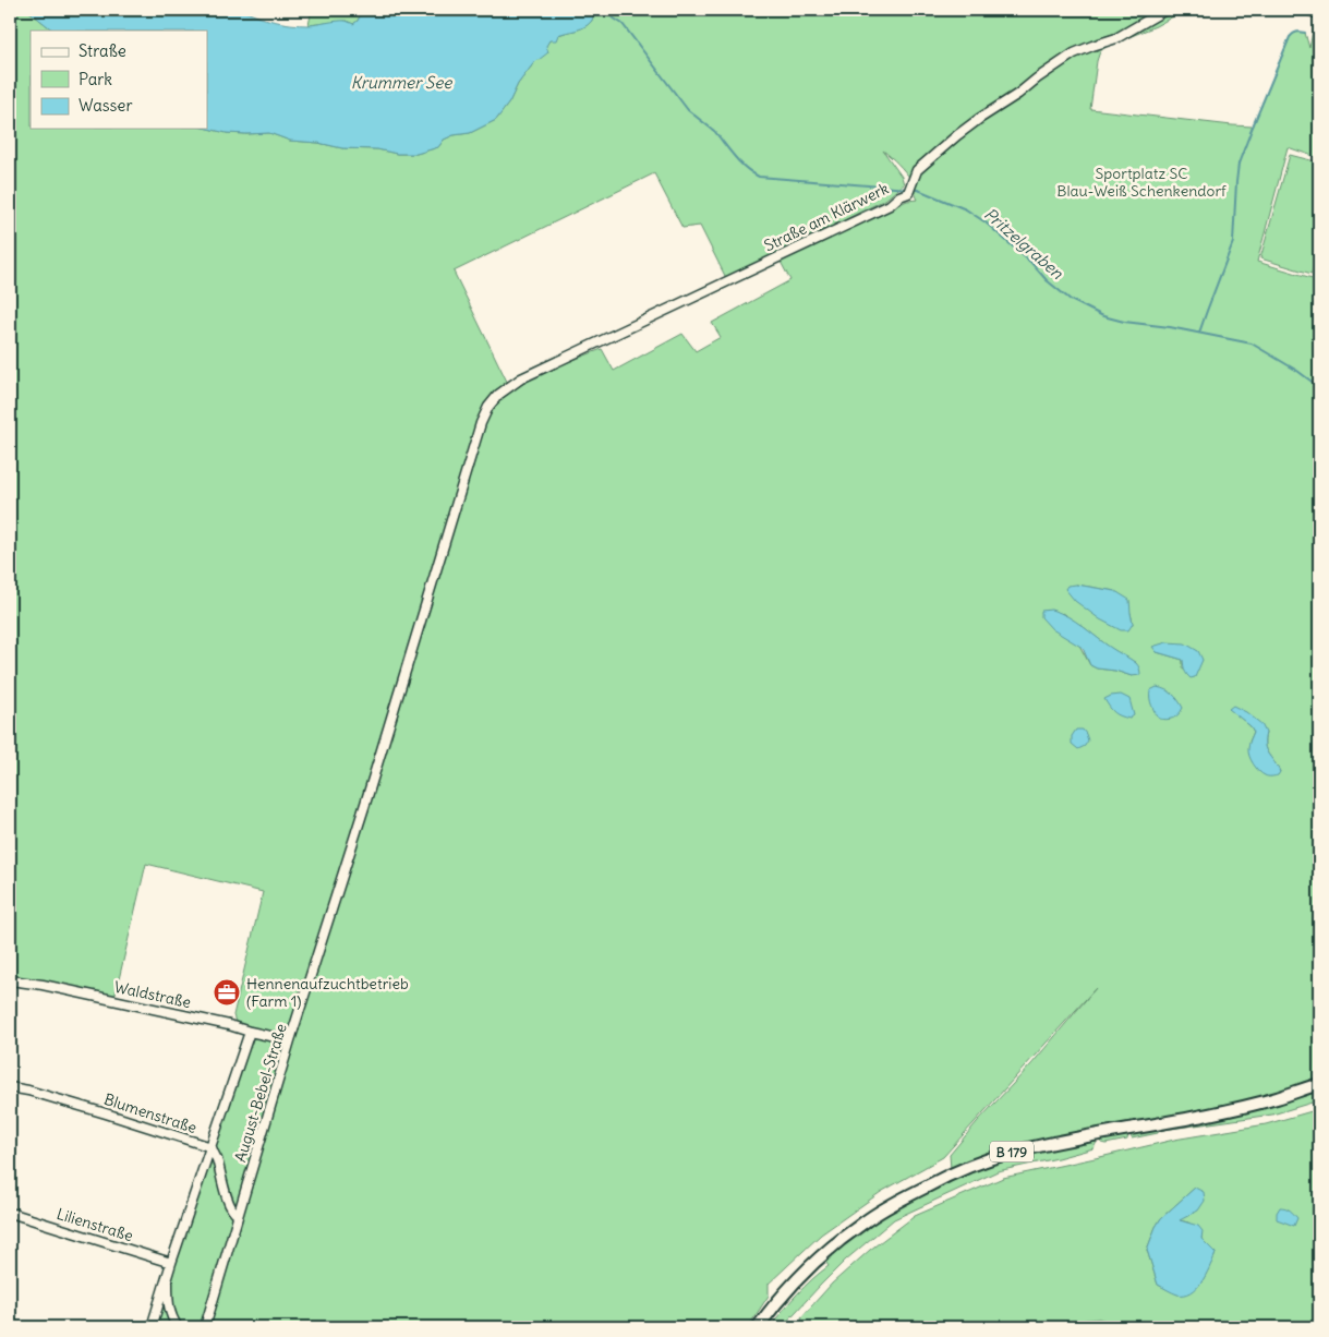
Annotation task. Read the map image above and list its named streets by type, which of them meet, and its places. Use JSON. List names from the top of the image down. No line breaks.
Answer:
{"streets":{"main road":["B 179"],"street":["Straße am Klärwerk","Waldstraße","August-Bebel-Straße","Blumenstraße","Lilienstraße"]},"crossings":[["Straße am Klärwerk","August-Bebel-Straße"],["Waldstraße","August-Bebel-Straße"],["August-Bebel-Straße","Blumenstraße"],["August-Bebel-Straße","Lilienstraße"]],"water":["Krummer See","Pritzelgraben"],"parks":["Sportplatz SC Blau-Weiß Schenkendorf"],"places":{"office":["Hennenaufzuchtbetrieb (Farm 1)"]},"legend":["Straße","Park","Wasser"]}
